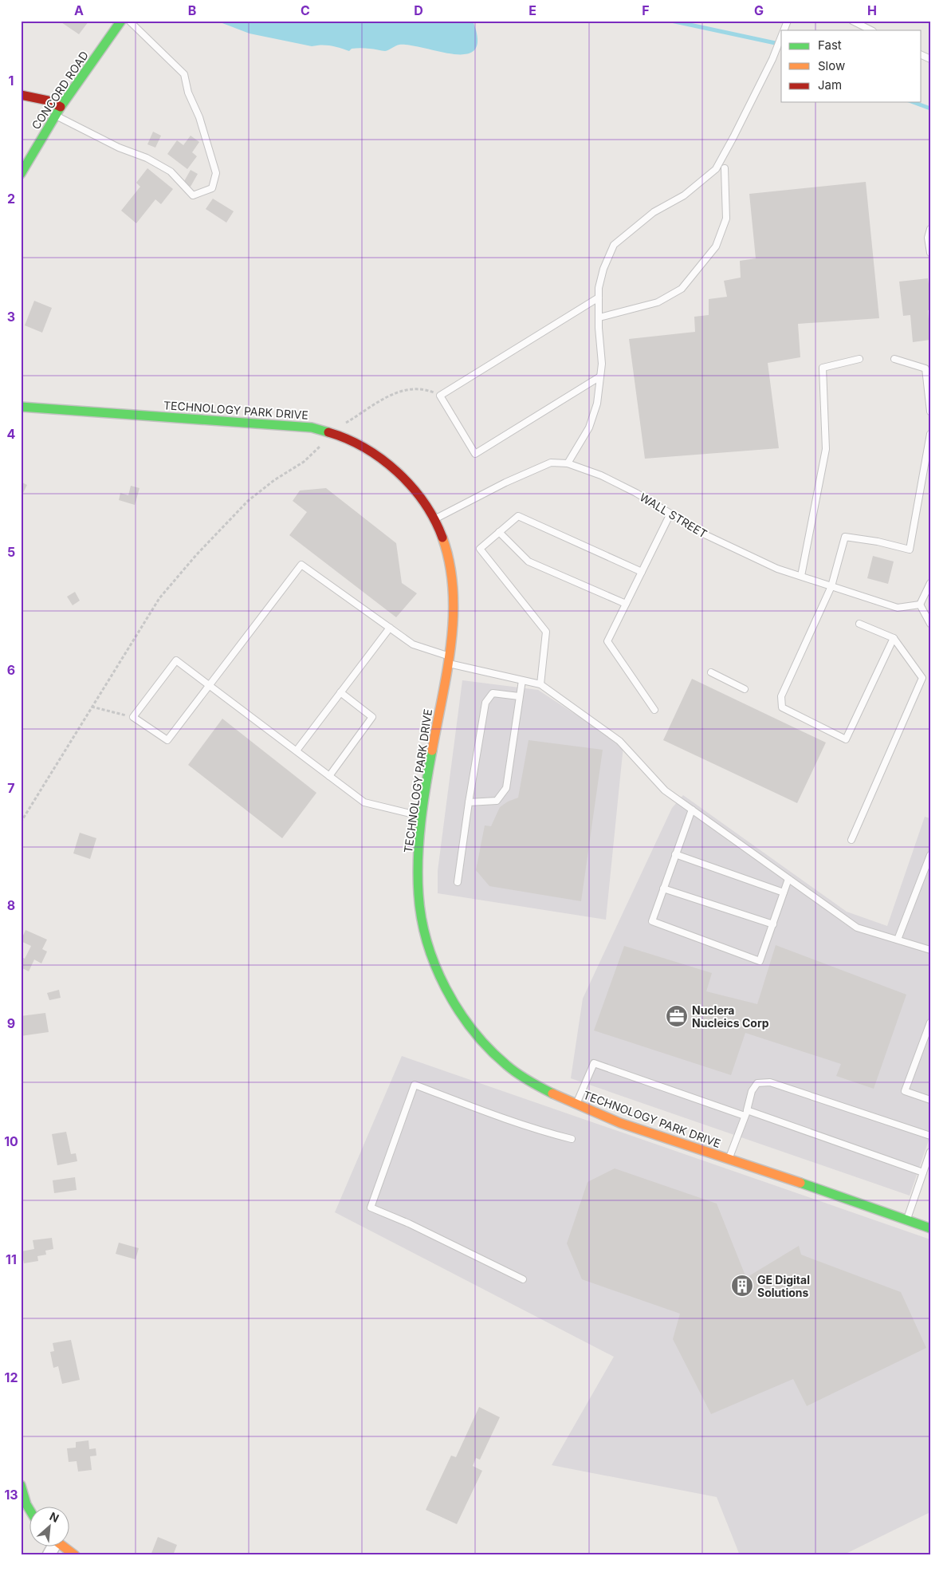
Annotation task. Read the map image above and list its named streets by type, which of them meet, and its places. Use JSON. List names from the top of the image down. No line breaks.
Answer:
{"streets":{"street":["CONCORD ROAD","TECHNOLOGY PARK DRIVE"],"lane":["WALL STREET"]},"crossings":[["TECHNOLOGY PARK DRIVE","WALL STREET"]],"places":{"office":["Nuclera Nucleics Corp"],"building":["GE Digital Solutions"]},"legend":["Fast","Slow","Jam"],"north":"top right","grid":{"columns":["A","B","C","D","E","F","G","H"],"rows":["1","2","3","4","5","6","7","8","9","10","11","12","13"]}}
